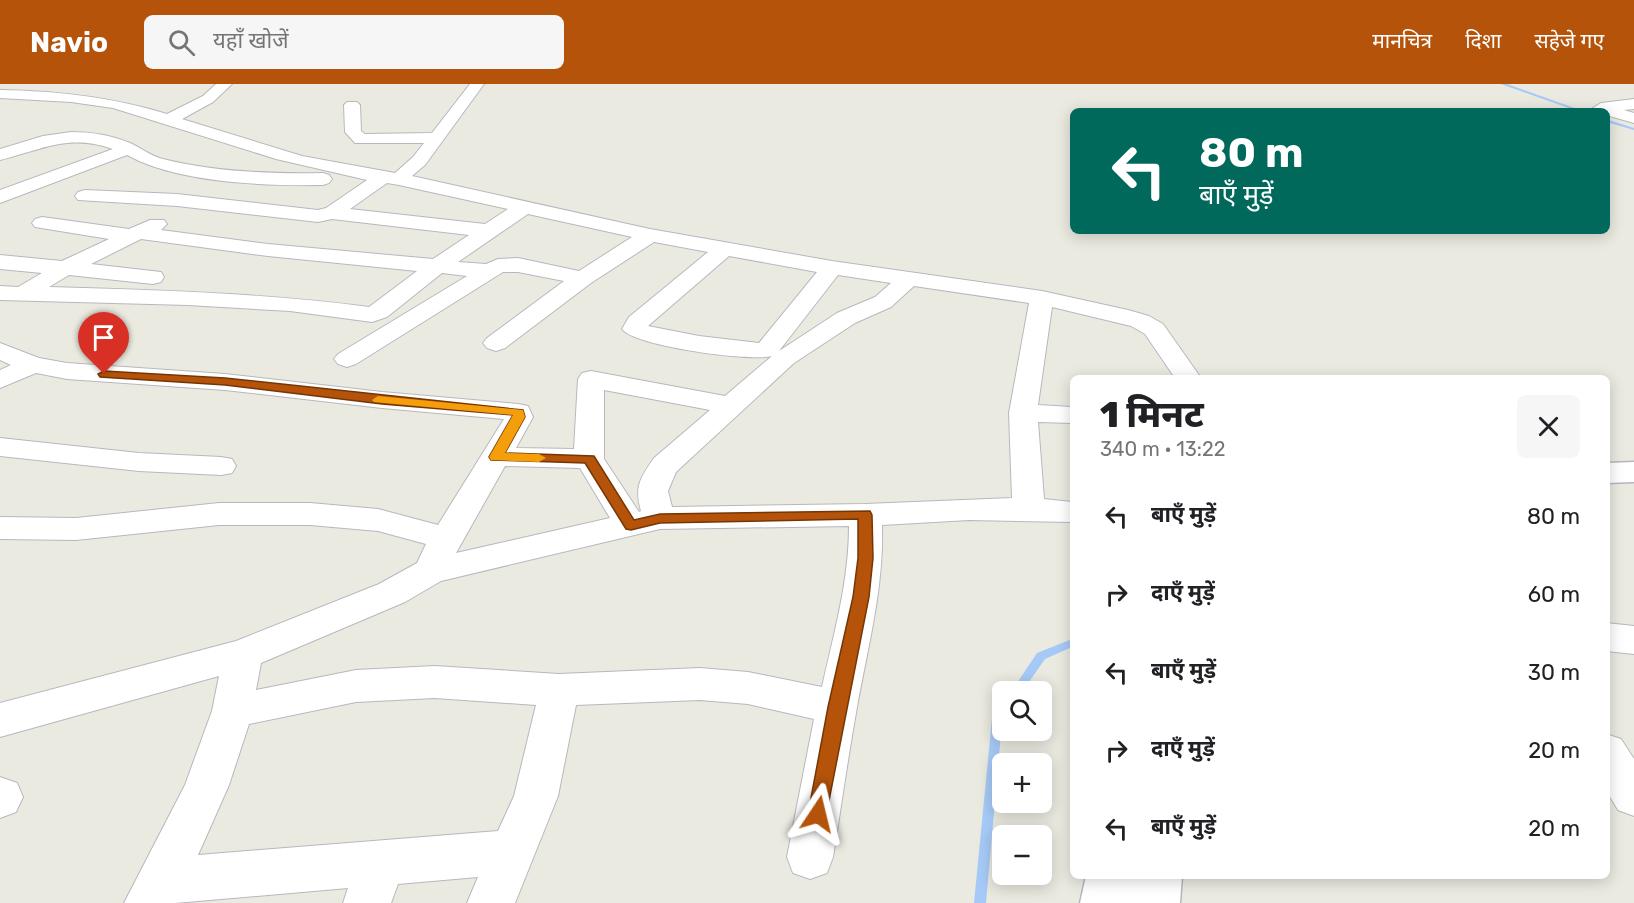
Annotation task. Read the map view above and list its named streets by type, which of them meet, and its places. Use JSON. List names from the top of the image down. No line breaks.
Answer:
{"page":{"header":"Navio","search":"यहाँ खोजें","nav":["मानचित्र","दिशा","सहेजे गए"],"turn":["80 m","बाएँ मुड़ें"],"heading":["1 मिनट","340 m · 13:22"],"list":[{"name":"बाएँ मुड़ें","value":"80 m"},{"name":"दाएँ मुड़ें","value":"60 m"},{"name":"बाएँ मुड़ें","value":"30 m"},{"name":"दाएँ मुड़ें","value":"20 m"},{"name":"बाएँ मुड़ें","value":"20 m"}],"map_buttons":["+","−"]}}
